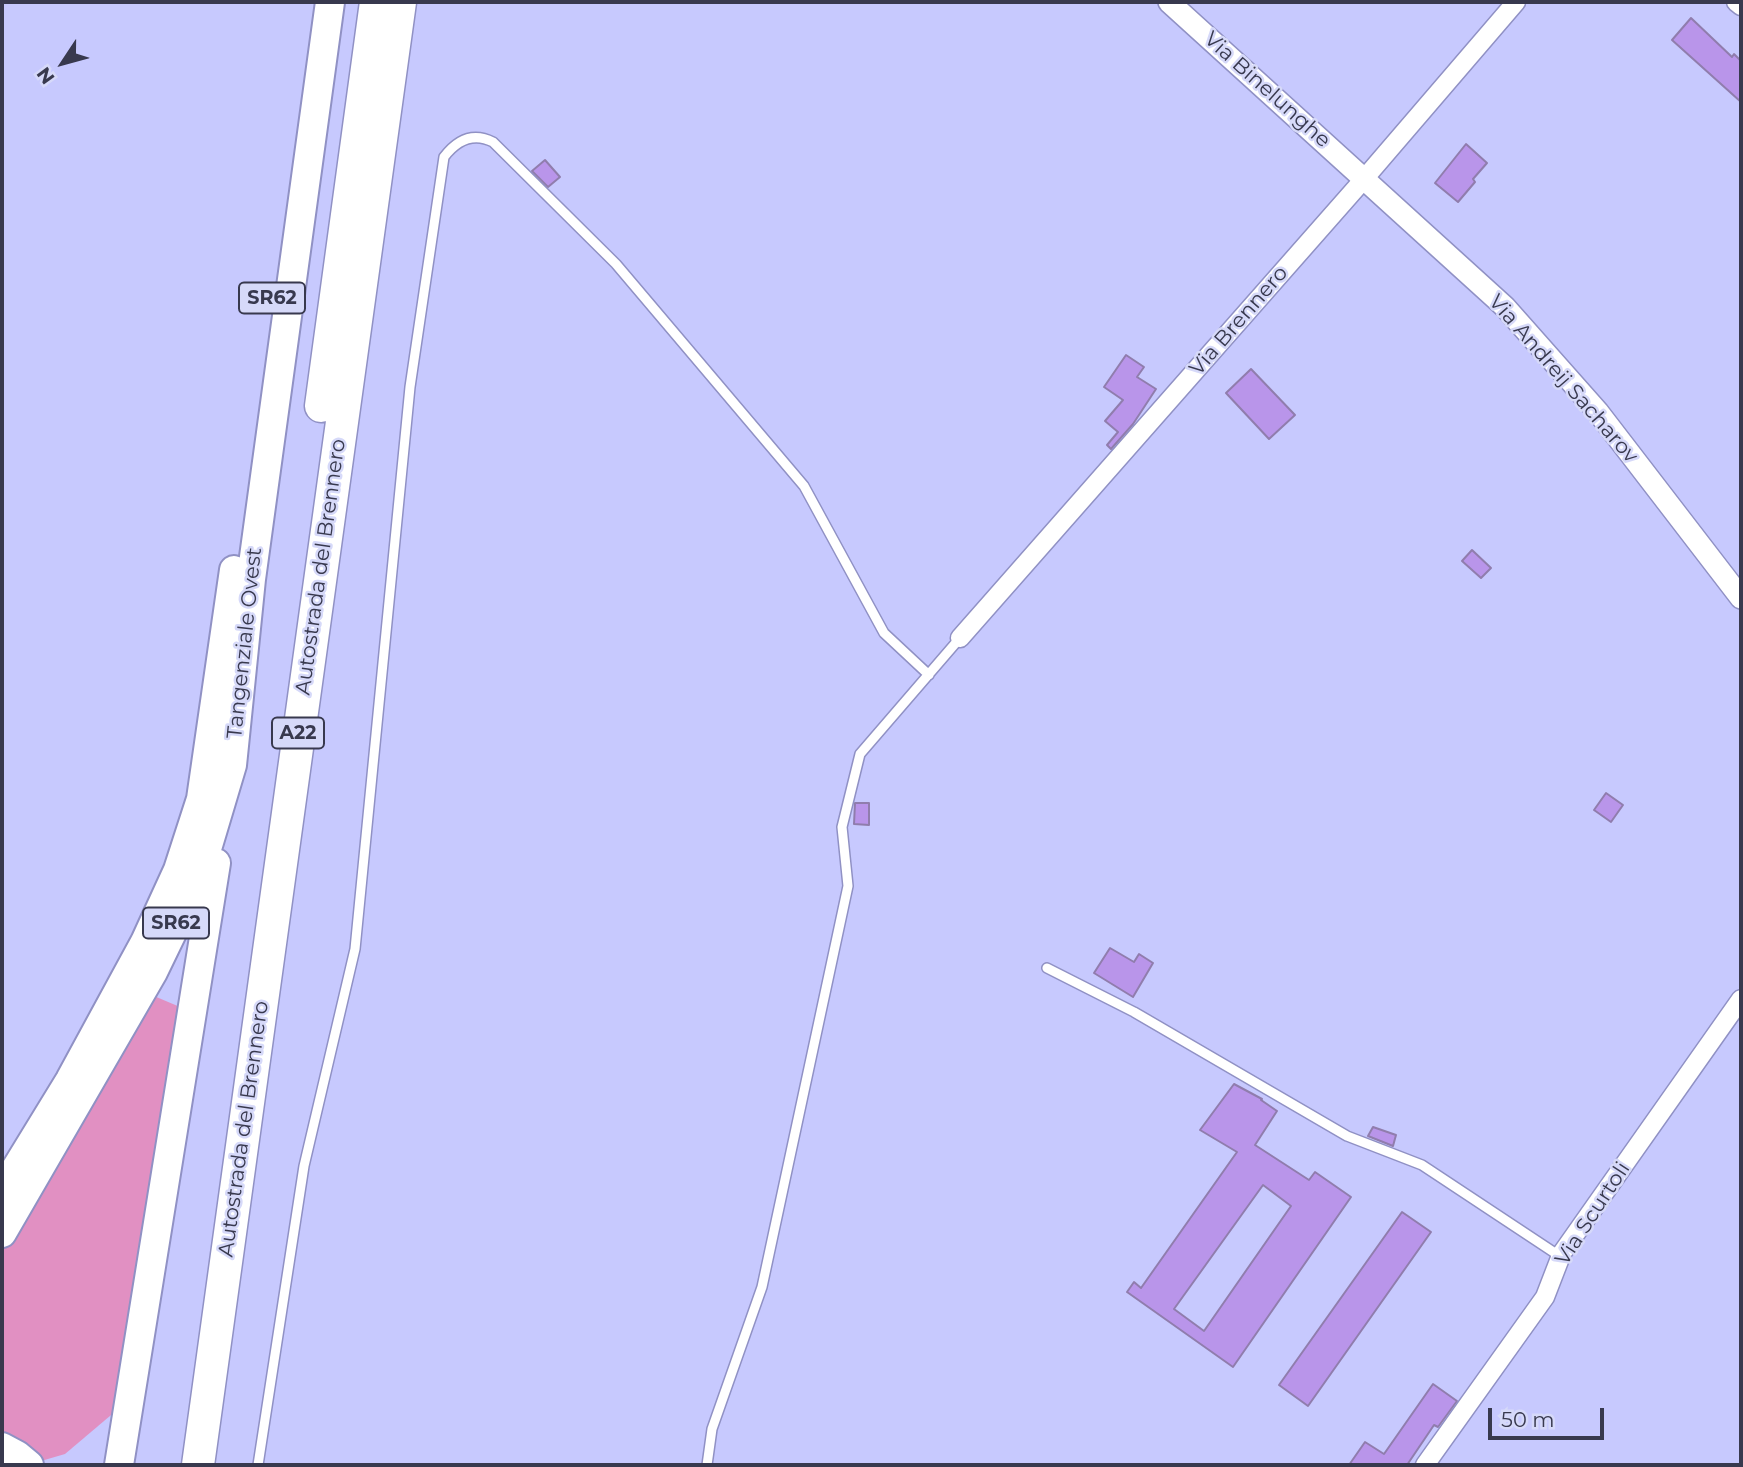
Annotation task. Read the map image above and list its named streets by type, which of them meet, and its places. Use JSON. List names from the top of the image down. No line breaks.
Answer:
{"streets":{"highway":["SR62","Autostrada del Brennero","Tangenziale Ovest","A22"],"street":["Via Binelunghe","Via Brennero","Via Andreij Sacharov","Via Scurtoli"]},"crossings":[["Via Binelunghe","Via Brennero"],["Via Binelunghe","Via Andreij Sacharov"],["Via Brennero","Via Andreij Sacharov"]],"scale_bar":"50 m","north":"bottom left"}
